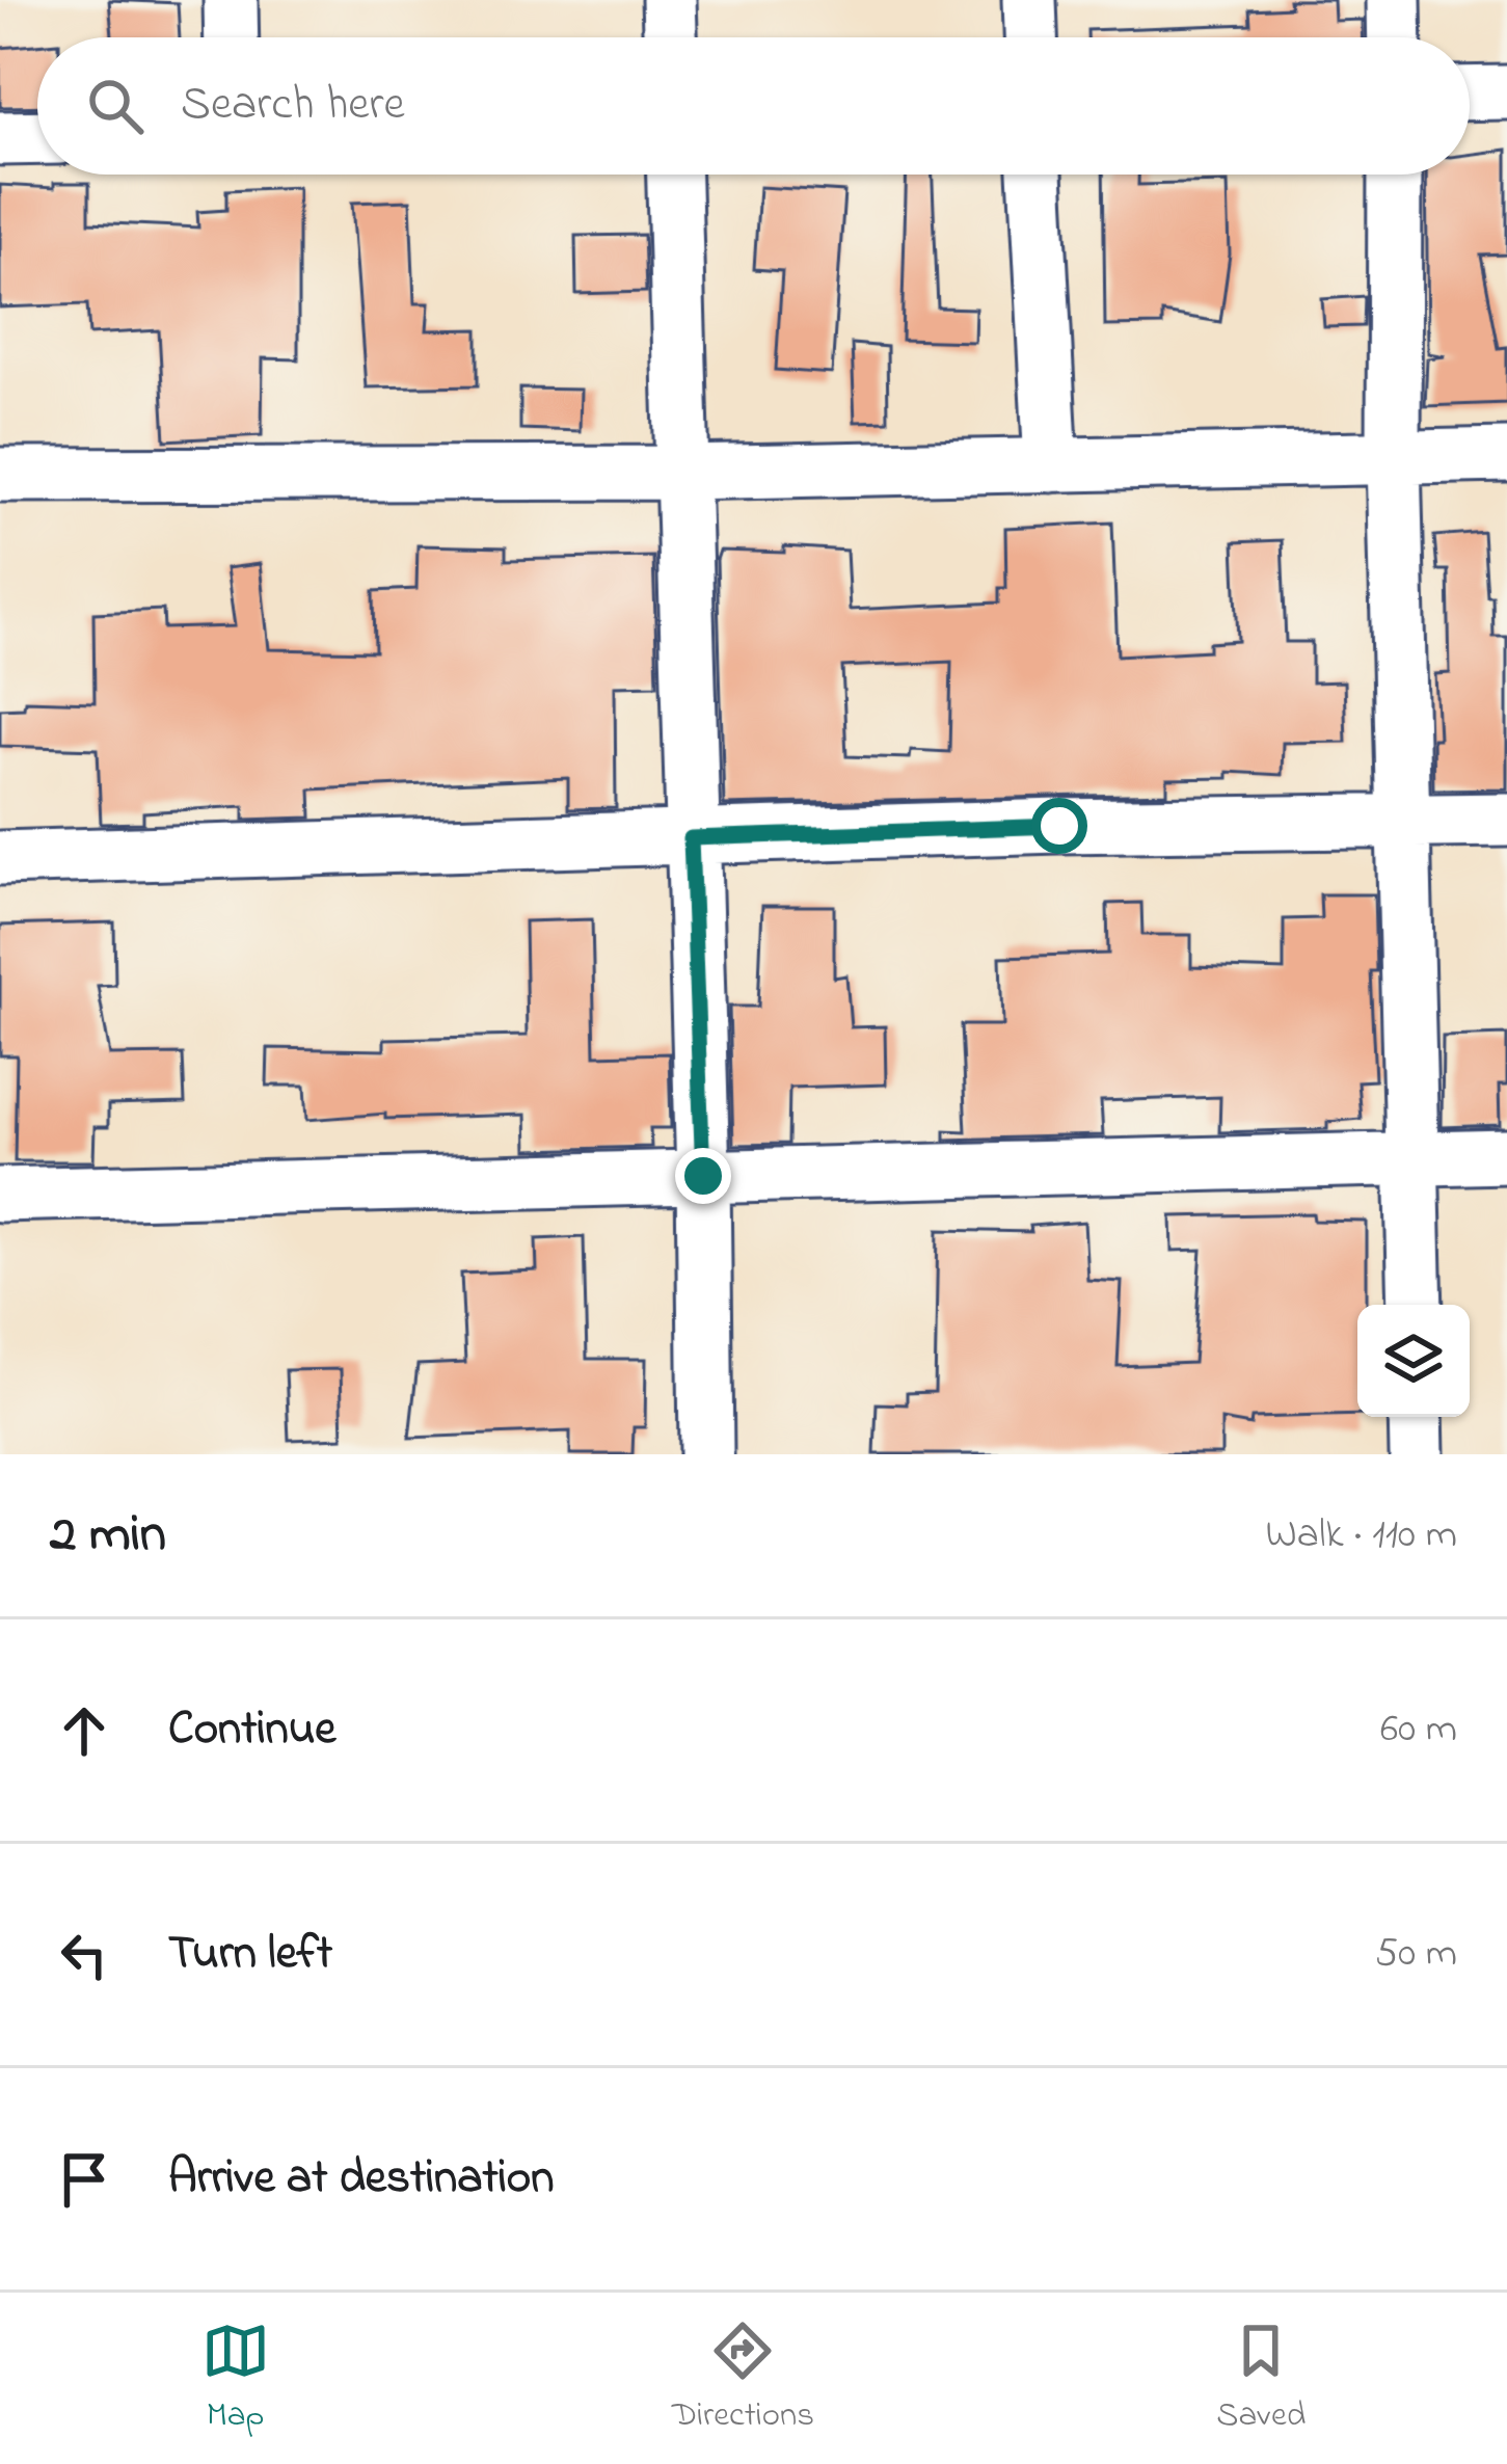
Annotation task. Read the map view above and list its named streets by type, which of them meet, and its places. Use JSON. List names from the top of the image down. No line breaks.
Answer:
{"page":{"search":"Search here","heading":["2 min","Walk · 110 m"],"list":[["Continue","60 m"],["Turn left","50 m"],"Arrive at destination"],"nav":["Map","Directions","Saved"]}}
